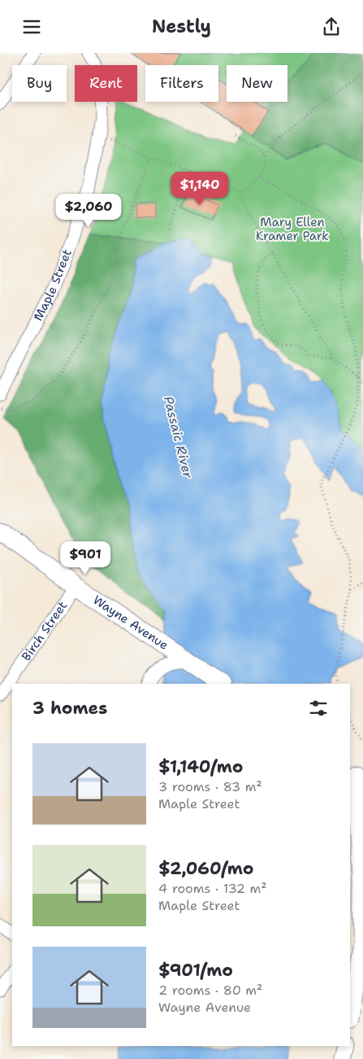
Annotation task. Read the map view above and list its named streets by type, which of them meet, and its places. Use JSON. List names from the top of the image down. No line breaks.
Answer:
{"streets":{"main road":["Wayne Avenue"],"street":["Maple Street","Birch Street"]},"crossings":[["Wayne Avenue","Birch Street"]],"water":["Passaic River"],"parks":["Mary Ellen Kramer Park"],"page":{"header":"Nestly","chip":["Buy","Rent","Filters","New"],"price":["$1,140","$2,060","$901"],"heading":"3 homes","list":[{"name":"$1,140/mo","note":"3 rooms · 83 m² · Maple Street"},{"name":"$2,060/mo","note":"4 rooms · 132 m² · Maple Street"},{"name":"$901/mo","note":"2 rooms · 80 m² · Wayne Avenue"}]}}
